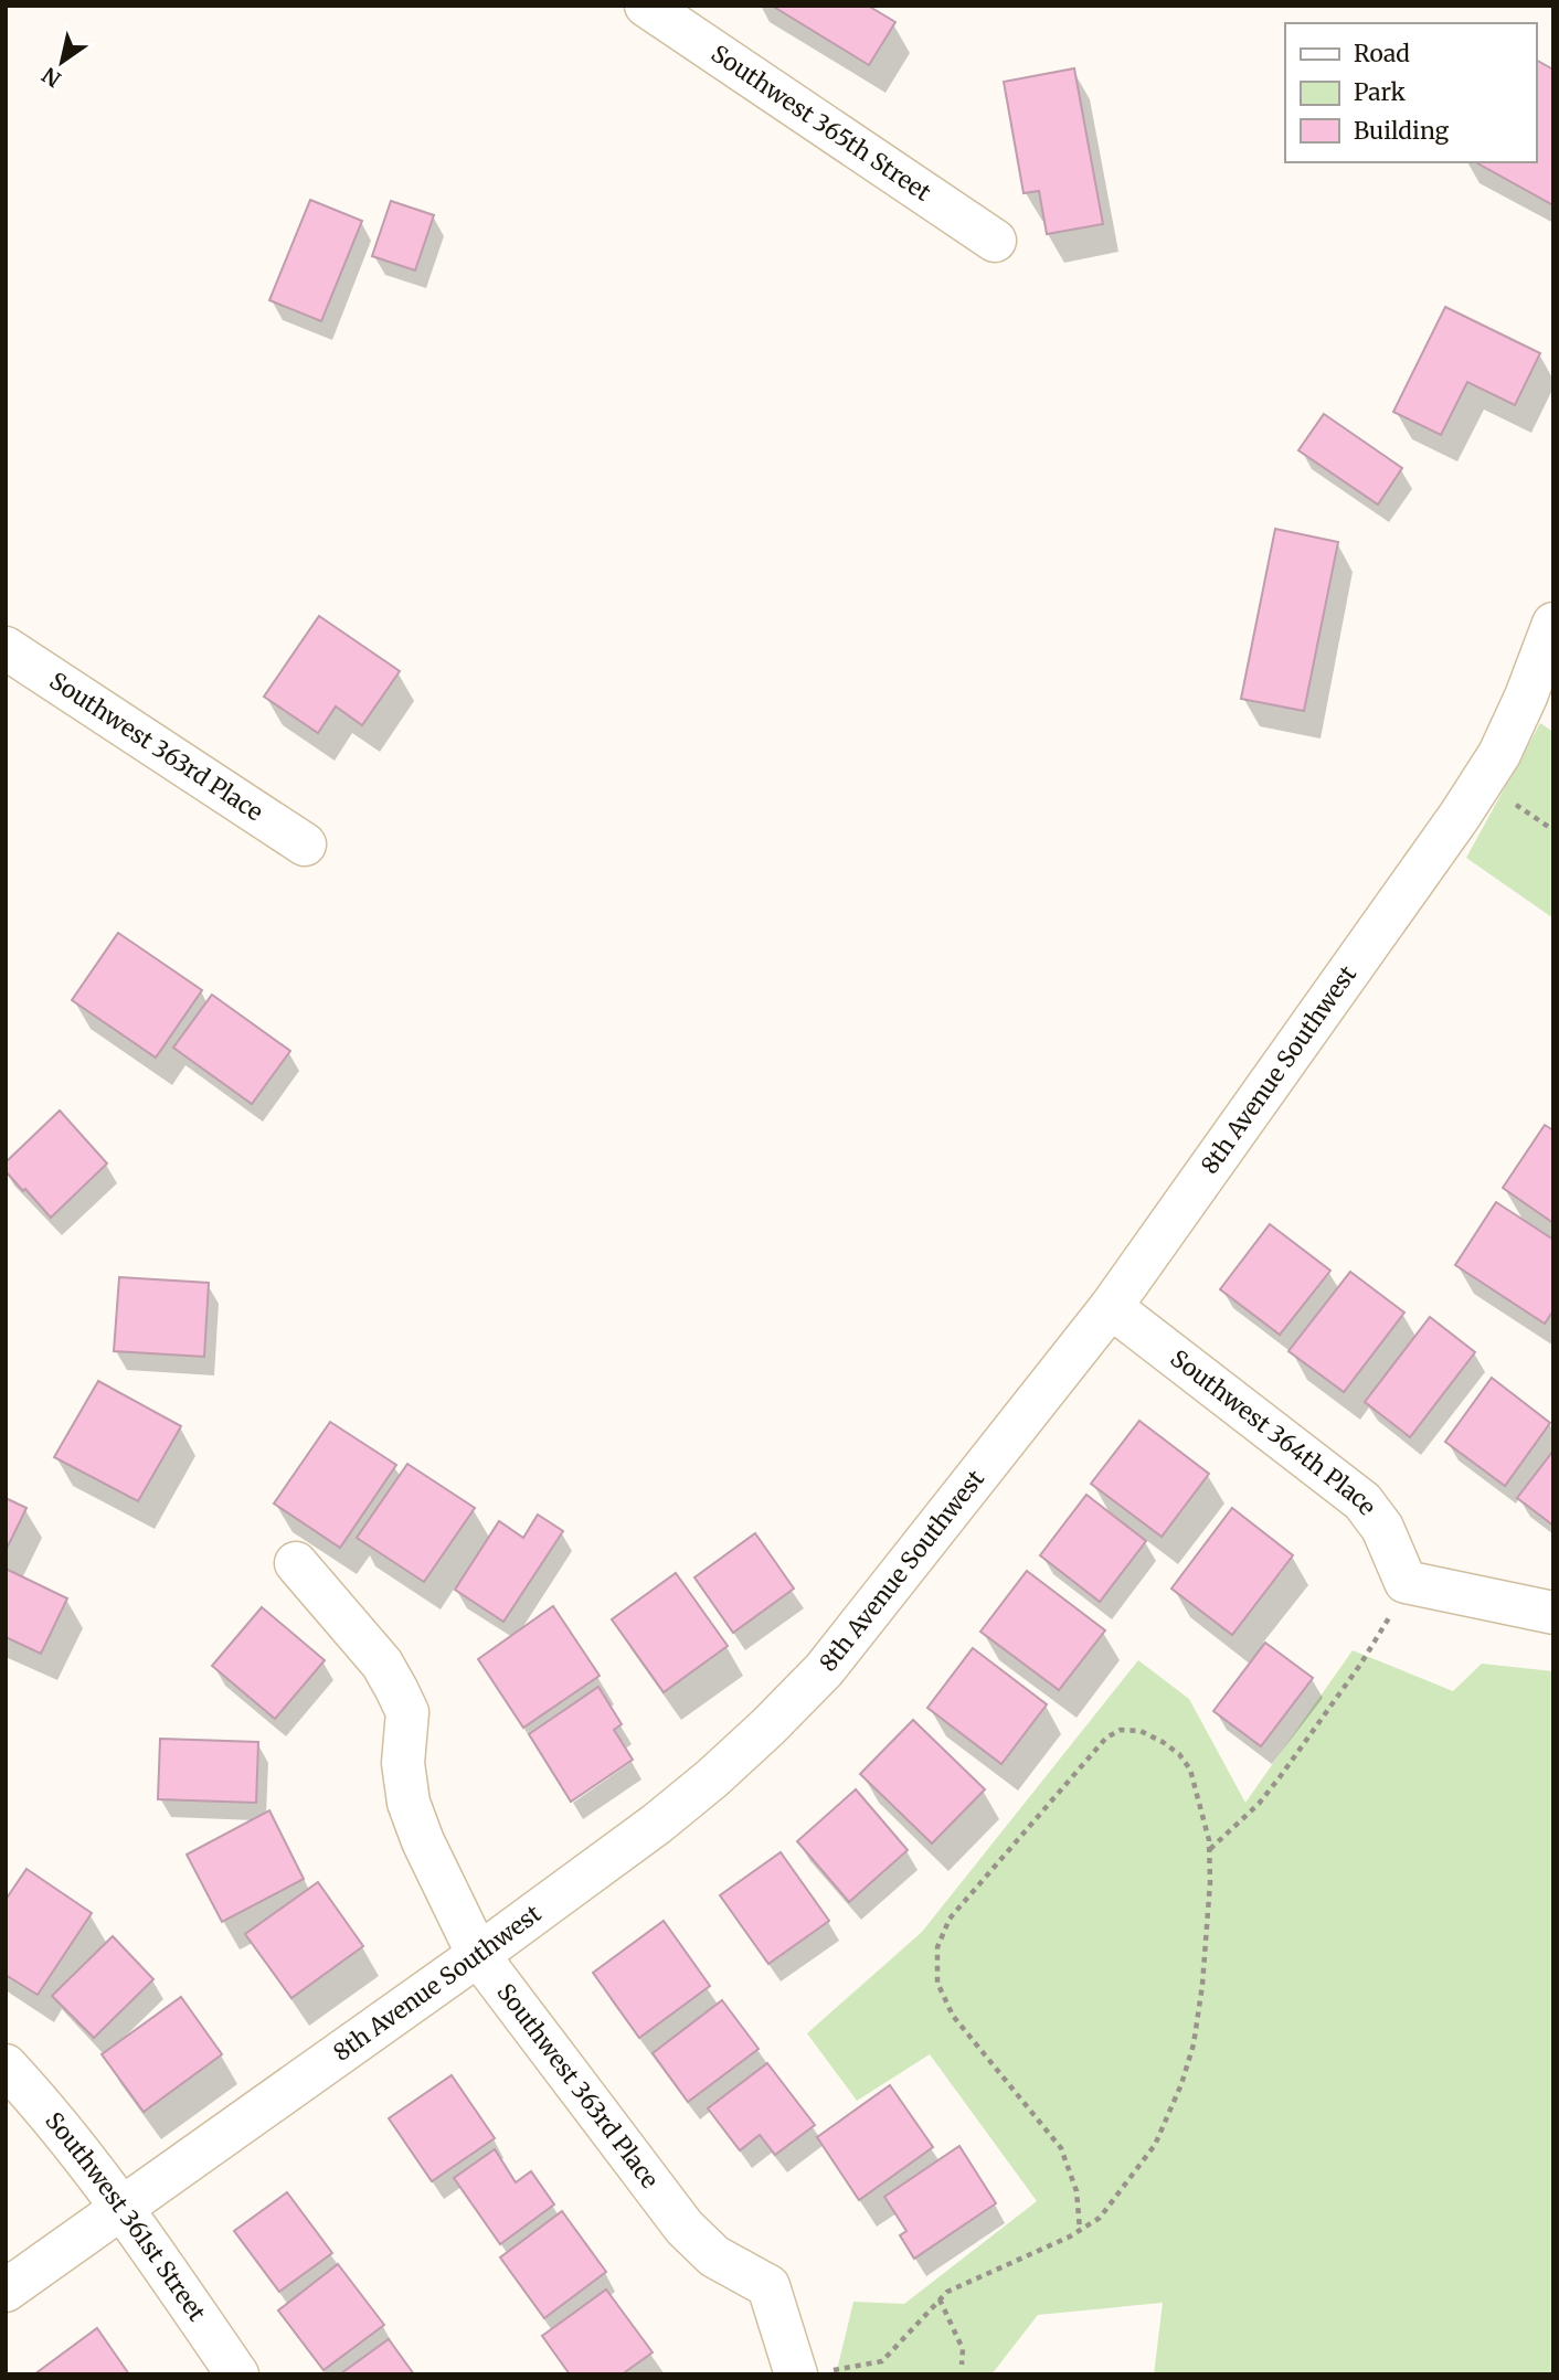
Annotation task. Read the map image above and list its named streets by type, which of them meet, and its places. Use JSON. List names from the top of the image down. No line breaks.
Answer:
{"streets":{"street":["Southwest 365th Street","Southwest 363rd Place","8th Avenue Southwest","Southwest 364th Place","Southwest 361st Street"]},"crossings":[["Southwest 363rd Place","8th Avenue Southwest"],["8th Avenue Southwest","Southwest 364th Place"],["8th Avenue Southwest","Southwest 361st Street"]],"legend":["Road","Park","Building"],"north":"bottom left"}
